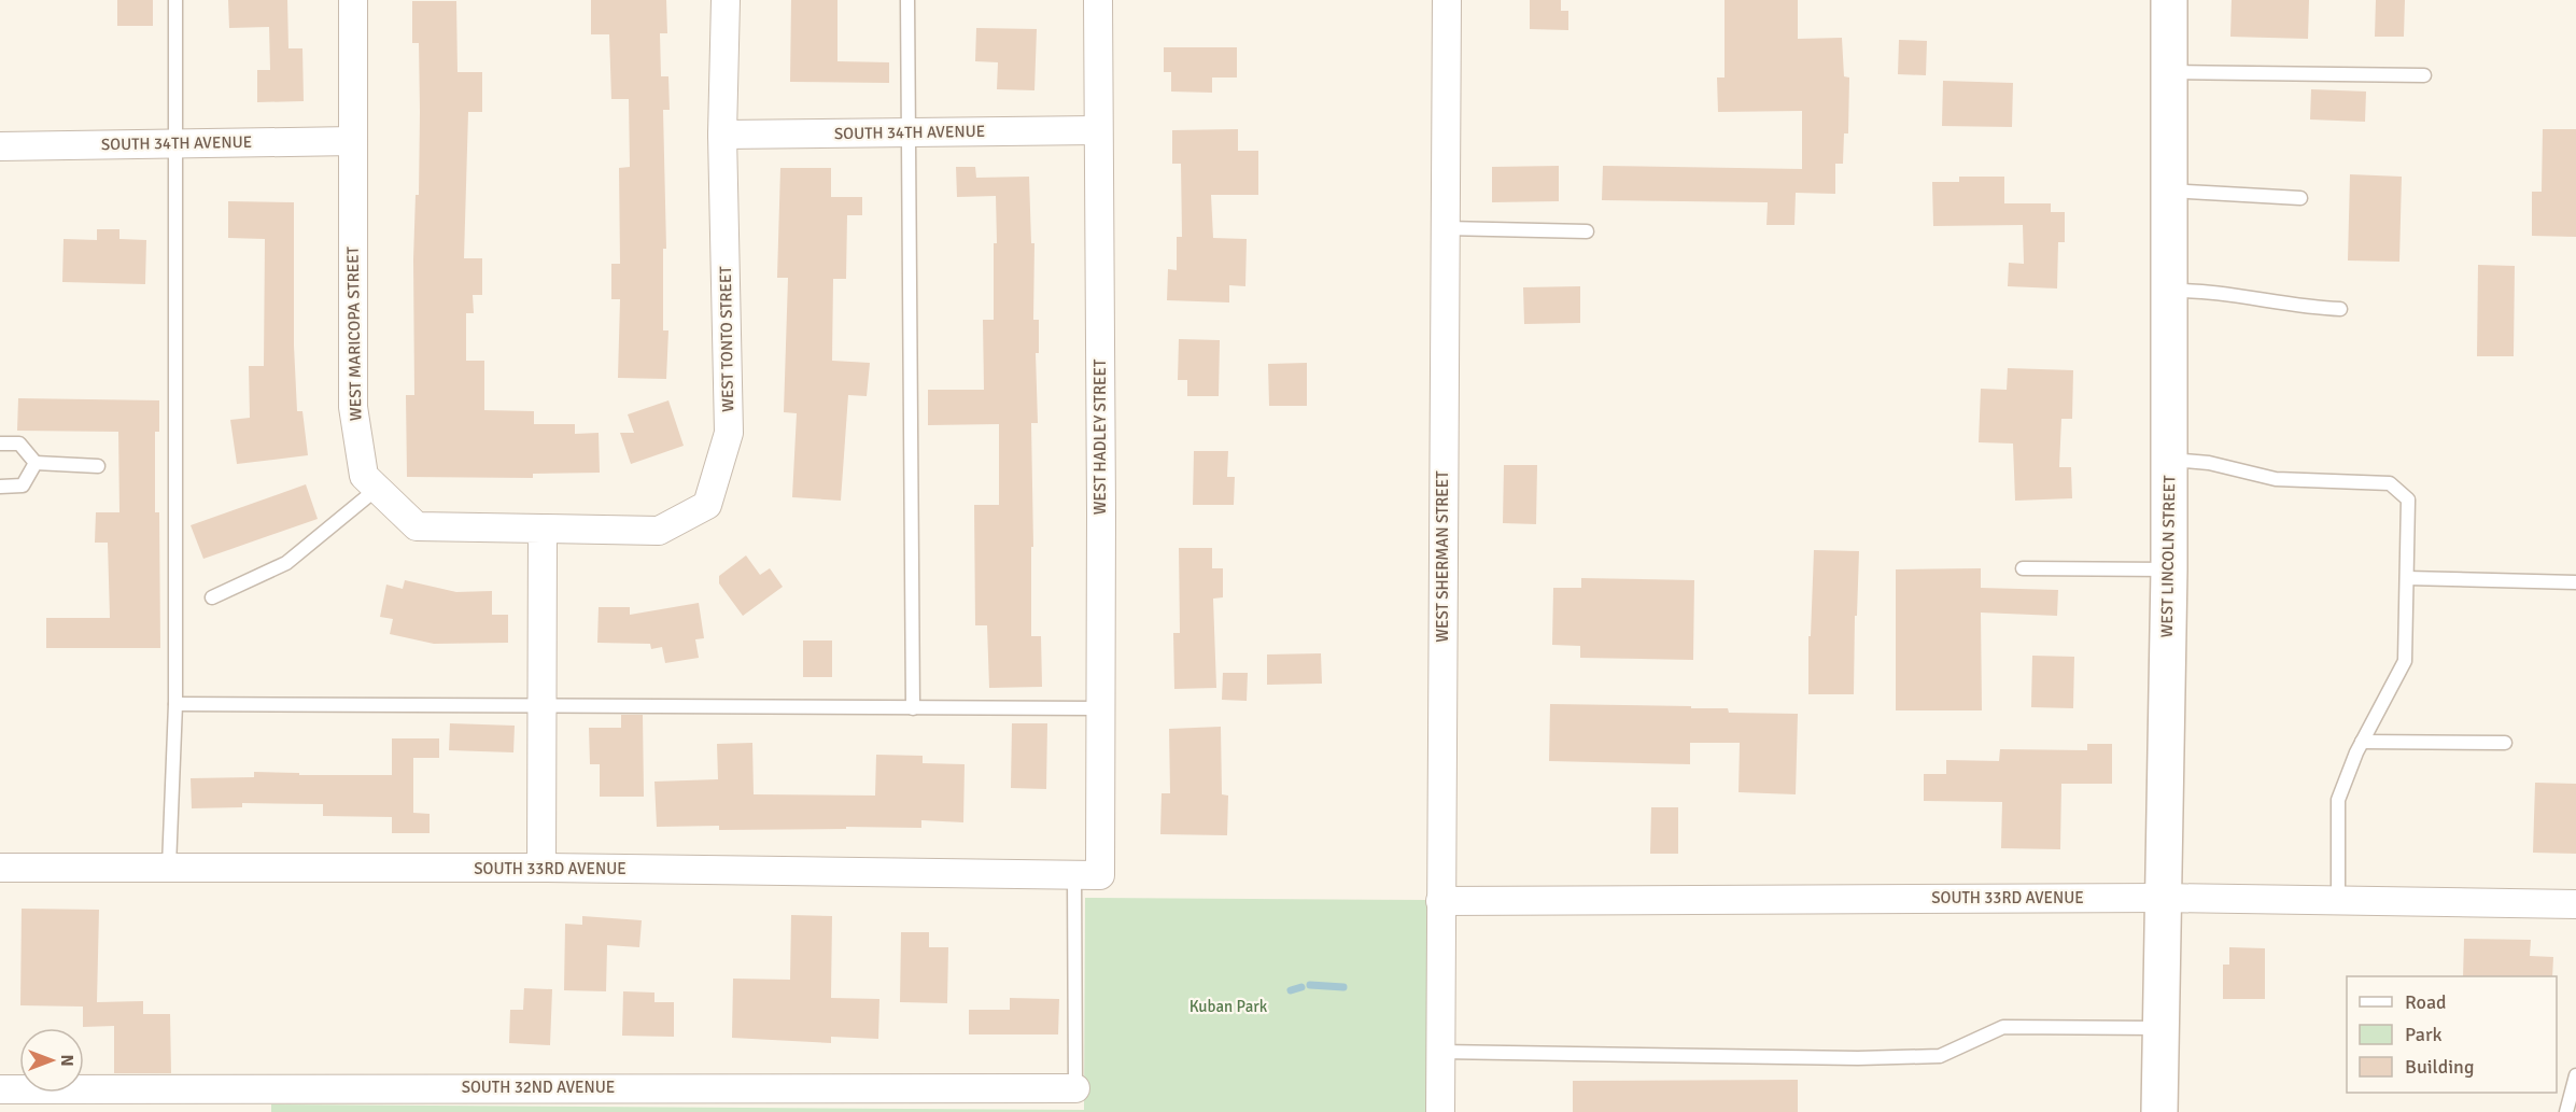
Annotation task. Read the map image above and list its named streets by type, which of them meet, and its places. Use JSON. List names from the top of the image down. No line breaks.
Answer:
{"streets":{"street":["SOUTH 34TH AVENUE","WEST MARICOPA STREET","WEST TONTO STREET","WEST HADLEY STREET","WEST SHERMAN STREET","WEST LINCOLN STREET","SOUTH 33RD AVENUE","SOUTH 32ND AVENUE"]},"crossings":[["SOUTH 34TH AVENUE","WEST MARICOPA STREET"],["SOUTH 34TH AVENUE","WEST TONTO STREET"],["SOUTH 34TH AVENUE","WEST HADLEY STREET"],["WEST MARICOPA STREET","WEST TONTO STREET"],["WEST HADLEY STREET","SOUTH 33RD AVENUE"],["WEST SHERMAN STREET","SOUTH 33RD AVENUE"],["WEST LINCOLN STREET","SOUTH 33RD AVENUE"]],"parks":["Kuban Park"],"legend":["Road","Park","Building"],"north":"right"}
